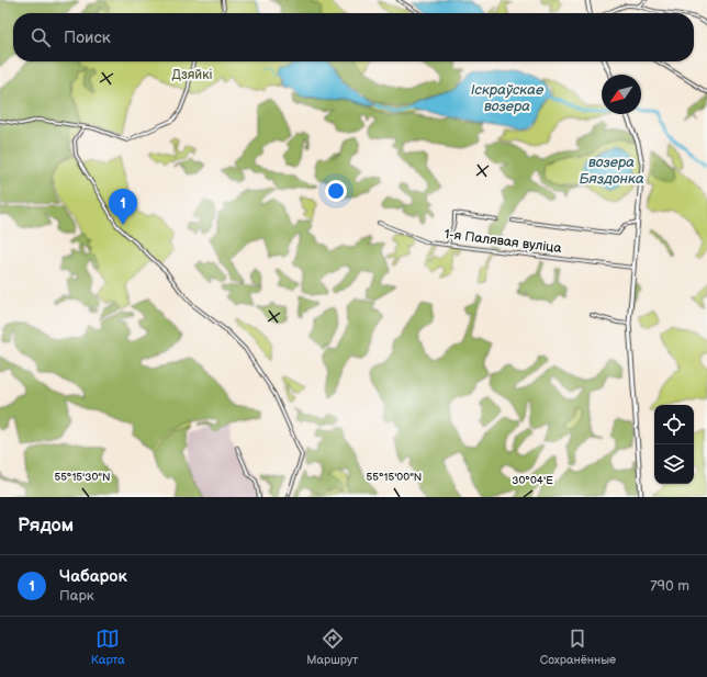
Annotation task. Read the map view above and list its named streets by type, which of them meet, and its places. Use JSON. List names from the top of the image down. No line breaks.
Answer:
{"streets":{"street":["1-я Палявая вуліца"]},"water":["Іскраўскае возера","возера Бяздонка"],"parks":["Дзяйкі"],"north":"bottom left","page":{"search":"Поиск","pins":"1","heading":"Рядом","list":[{"mark":"1","name":"Чабарок","note":"Парк","value":"790 m"}],"nav":["Карта","Маршрут","Сохранённые"]},"coordinates":["55°15'30\"N","55°15'00\"N","30°04'E"]}
